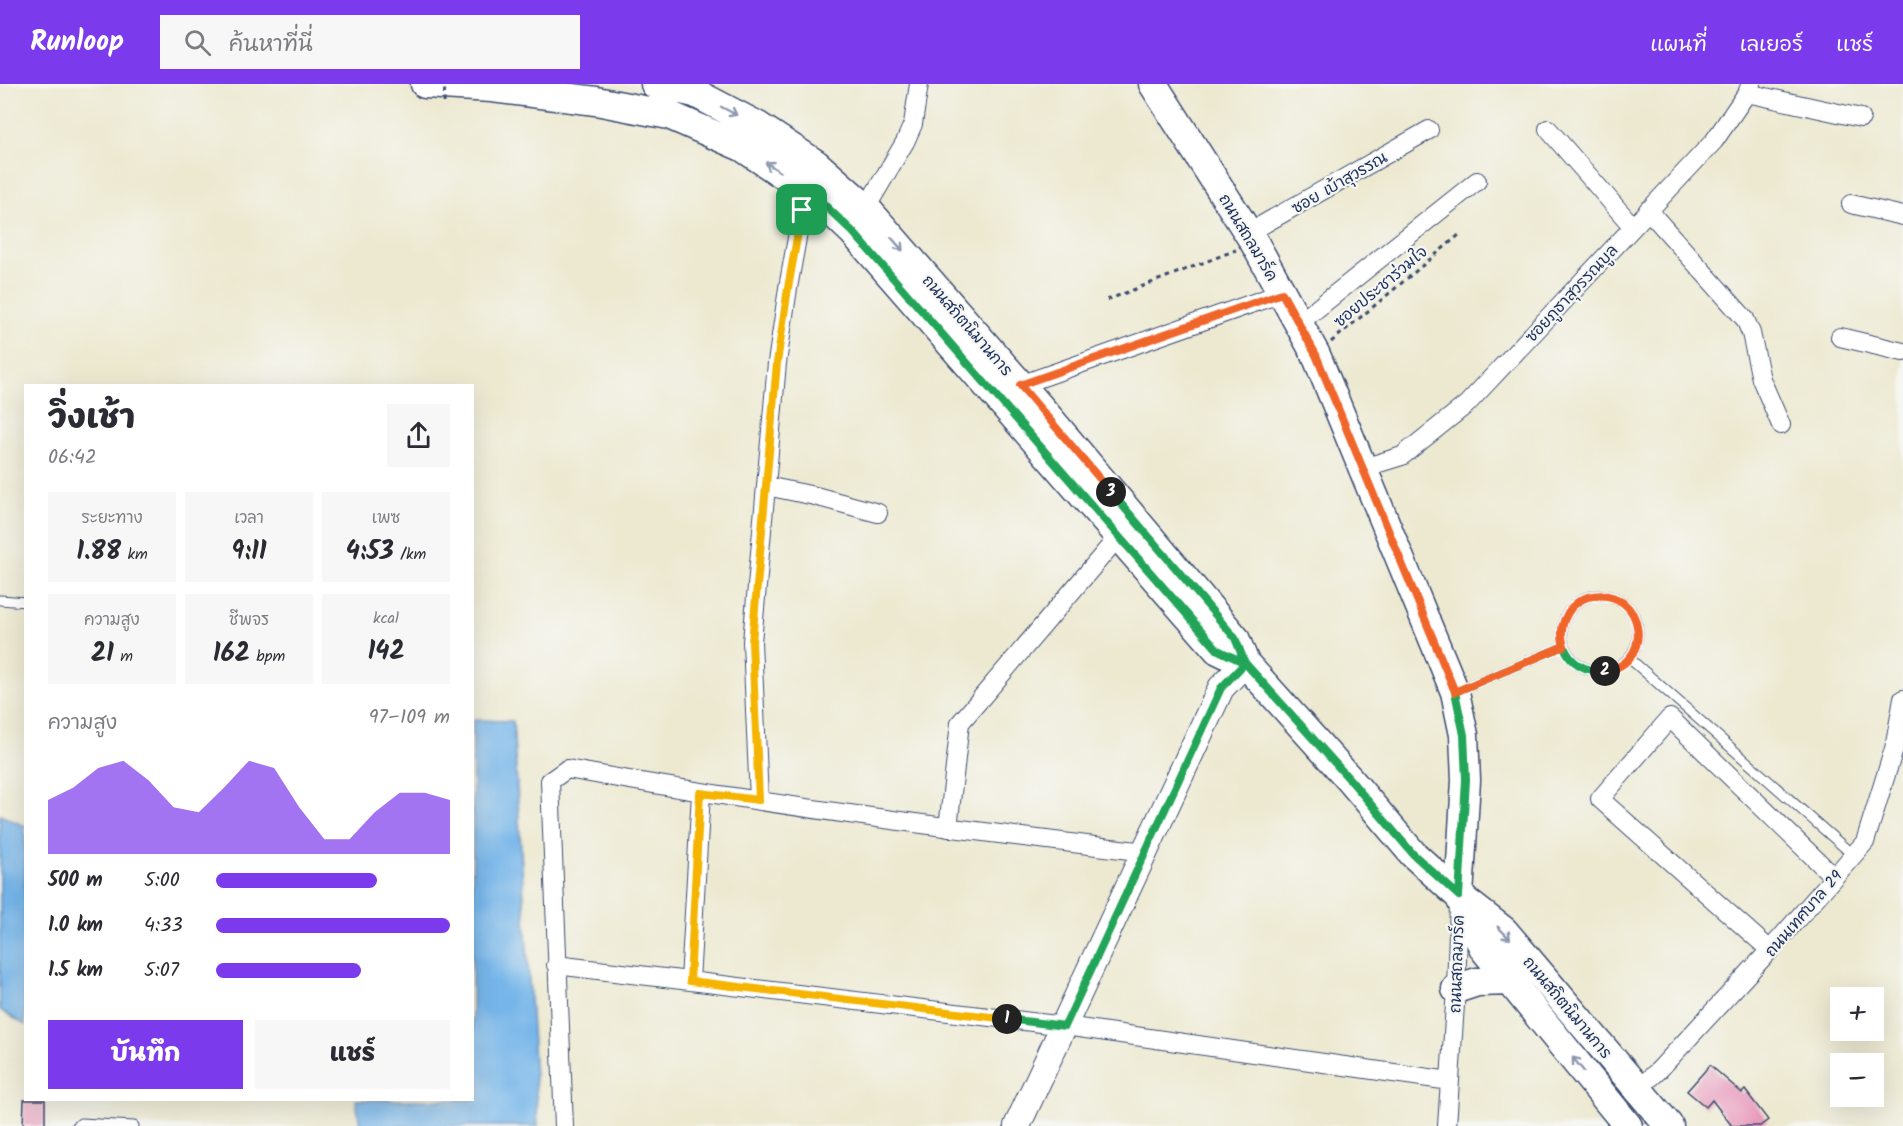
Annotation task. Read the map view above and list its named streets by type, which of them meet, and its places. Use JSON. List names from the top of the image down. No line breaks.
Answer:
{"streets":{"main road":["ถนนสถลมาร์ค","ถนนสถิตนิมานการ"],"street":["ซอย เบ้าสุวรรณ","ซอยภูธาสุวรรณบูล","ถนนเทศบาล 29"],"path":["ซอยประชาร่วมใจ"]},"crossings":[["ซอย เบ้าสุวรรณ","ถนนสถลมาร์ค"],["ถนนสถลมาร์ค","ซอยประชาร่วมใจ"],["ถนนสถลมาร์ค","ซอยภูธาสุวรรณบูล"],["ถนนสถลมาร์ค","ถนนสถิตนิมานการ"],["ถนนสถิตนิมานการ","ถนนเทศบาล 29"]],"page":{"header":"Runloop","search":"ค้นหาที่นี่","nav":["แผนที่","เลเยอร์","แชร์"],"heading":["วิ่งเช้า","06:42"],"pins":["3","2","1"],"stats":[["ระยะทาง","1.88 km"],["เวลา","9:11"],["เพซ","4:53 /km"],["ความสูง","21 m"],["ชีพจร","162 bpm"],["kcal","142"]],"chart":["ความสูง","97–109 m"],"list":[{"name":"500 m","note":"5:00"},{"name":"1.0 km","note":"4:33"},{"name":"1.5 km","note":"5:07"}],"map_buttons":["+","−"],"buttons":["บันทึก","แชร์"]}}
